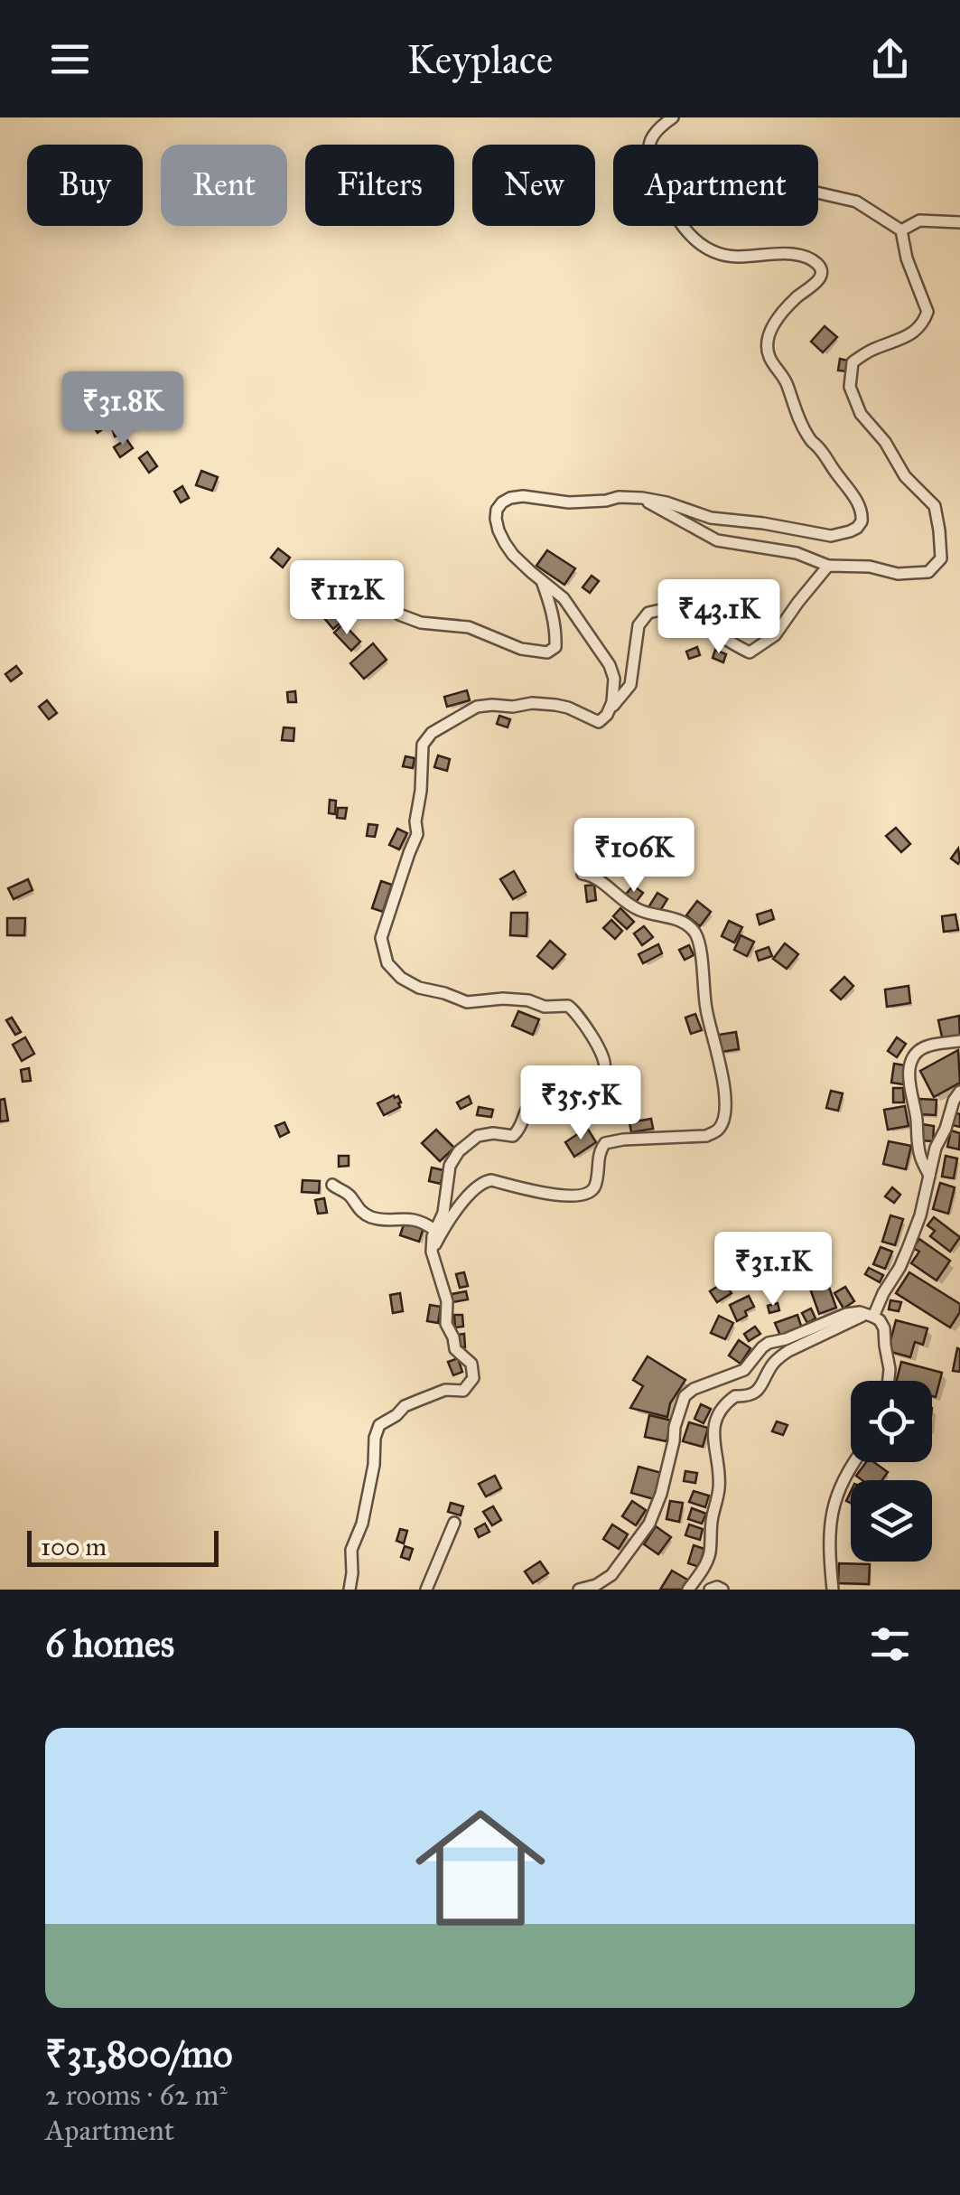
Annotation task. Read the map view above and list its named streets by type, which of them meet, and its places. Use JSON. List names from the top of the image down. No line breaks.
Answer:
{"scale_bar":"100 m","page":{"header":"Keyplace","chip":["Buy","Rent","Filters","New","Apartment"],"price":["₹31.8K","₹112K","₹43.1K","₹106K","₹35.5K","₹31.1K"],"scale":"100 m","heading":"6 homes","list":[{"name":"₹31,800/mo","note":"2 rooms · 62 m² · Apartment"}]}}
